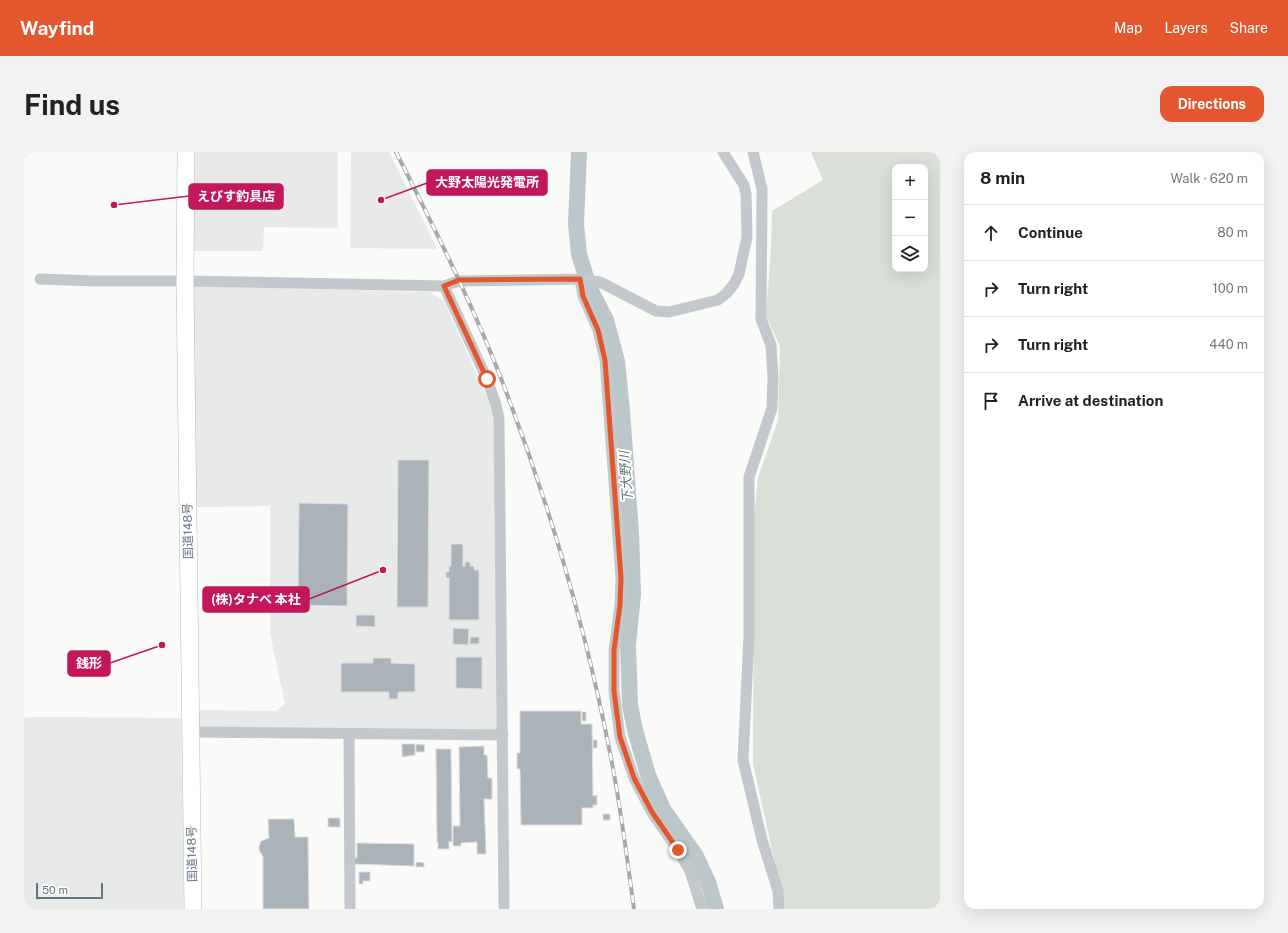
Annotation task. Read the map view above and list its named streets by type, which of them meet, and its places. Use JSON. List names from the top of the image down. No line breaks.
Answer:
{"streets":{"highway":["国道148号"]},"water":["下大野川"],"places":["大野太陽光発電所","えびす釣具店","(株)タナベ 本社","銭形"],"scale_bar":"50 m","page":{"header":"Wayfind","nav":["Map","Layers","Share"],"buttons":"Directions","title":"Find us","heading":["8 min","Walk · 620 m"],"map_buttons":["+","−"],"list":[["Continue","80 m"],["Turn right","100 m"],["Turn right","440 m"],"Arrive at destination"],"scale":"50 m"}}
